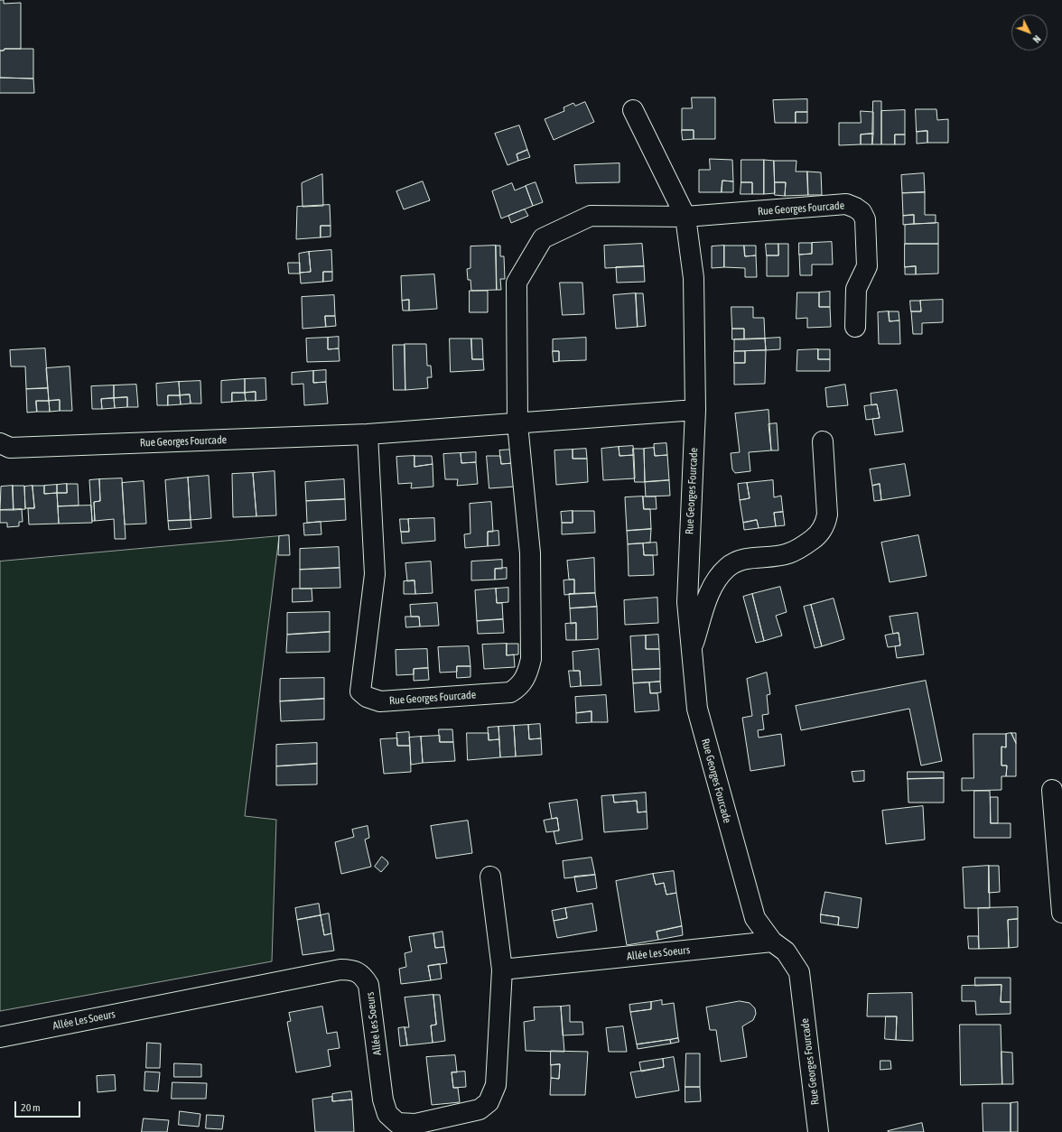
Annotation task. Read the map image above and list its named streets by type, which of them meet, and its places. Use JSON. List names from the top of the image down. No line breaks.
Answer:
{"streets":{"street":["Rue Georges Fourcade","Allée Les Soeurs"]},"crossings":[["Rue Georges Fourcade","Allée Les Soeurs"]],"scale_bar":"20 m","north":"bottom right"}
